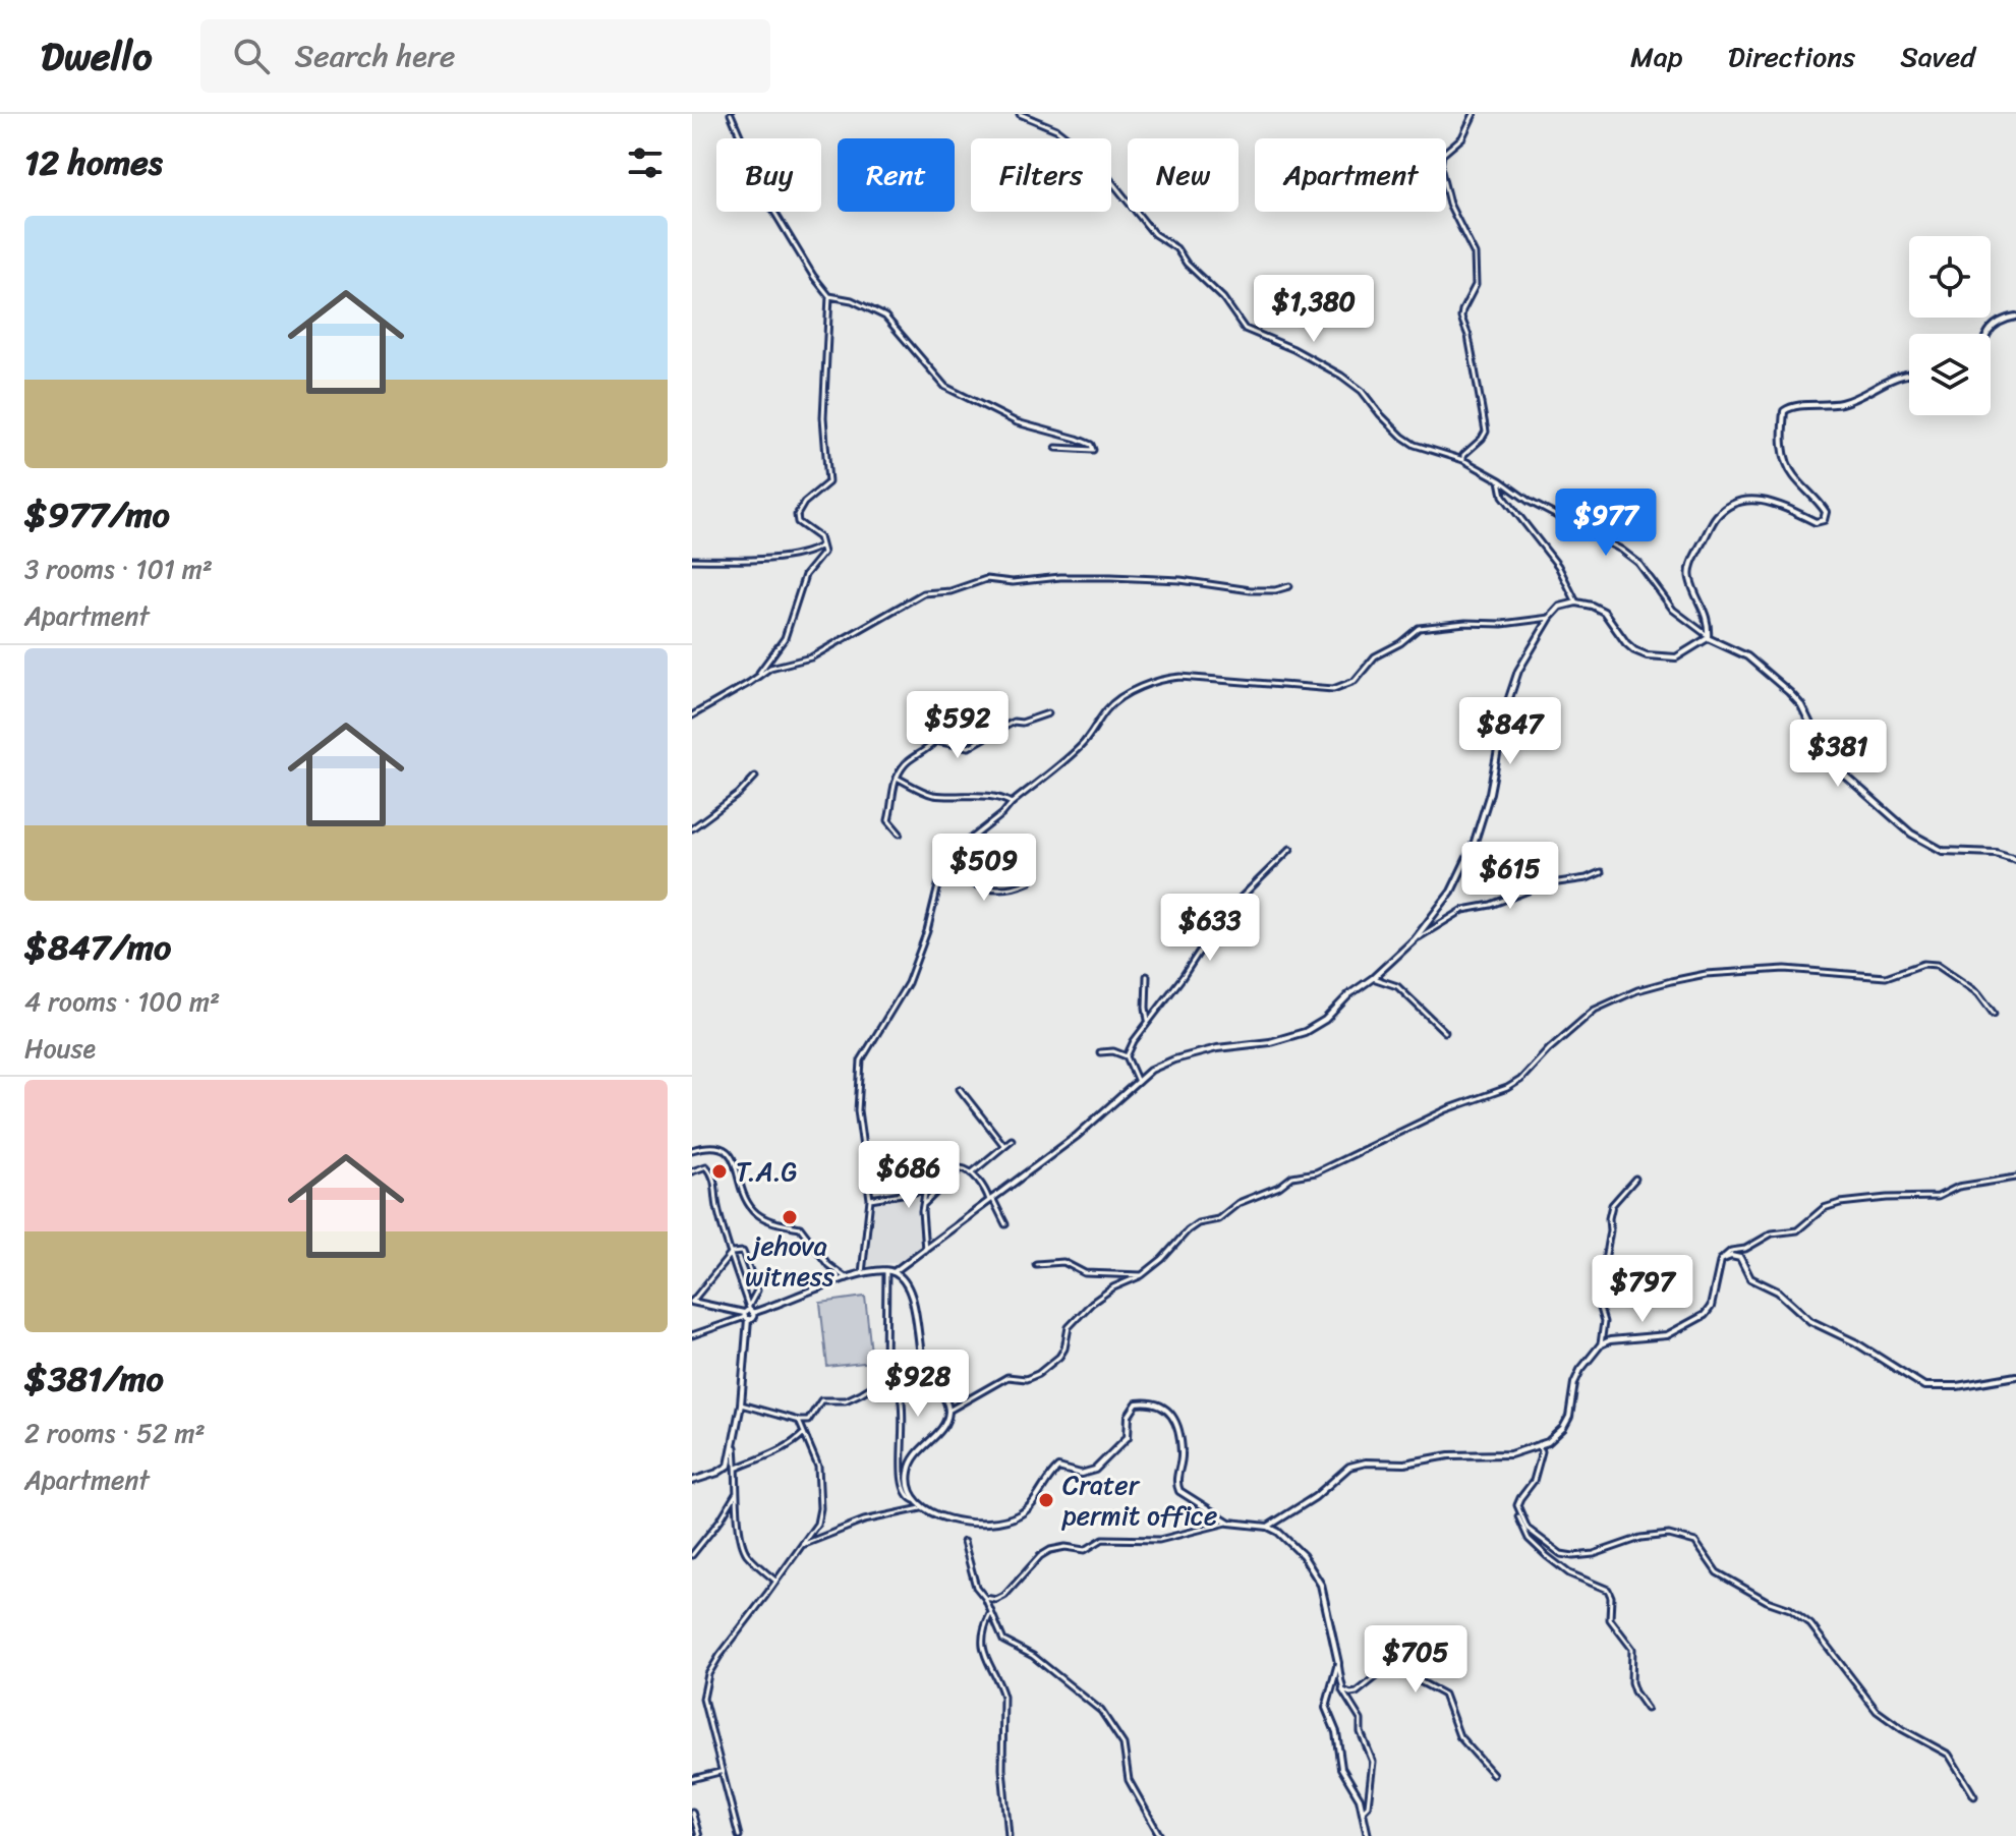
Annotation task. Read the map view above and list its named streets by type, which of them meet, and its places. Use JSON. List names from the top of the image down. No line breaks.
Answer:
{"places":["T.A.G","jehova witness","Crater permit office"],"page":{"header":"Dwello","search":"Search here","nav":["Map","Directions","Saved"],"heading":"12 homes","chip":["Buy","Rent","Filters","New","Apartment"],"list":[{"name":"$977/mo","note":"3 rooms · 101 m² · Apartment"},{"name":"$847/mo","note":"4 rooms · 100 m² · House"},{"name":"$381/mo","note":"2 rooms · 52 m² · Apartment"}],"price":["$1,380","$977","$592","$847","$381","$509","$615","$633","$686","$797","$928","$705"]}}
